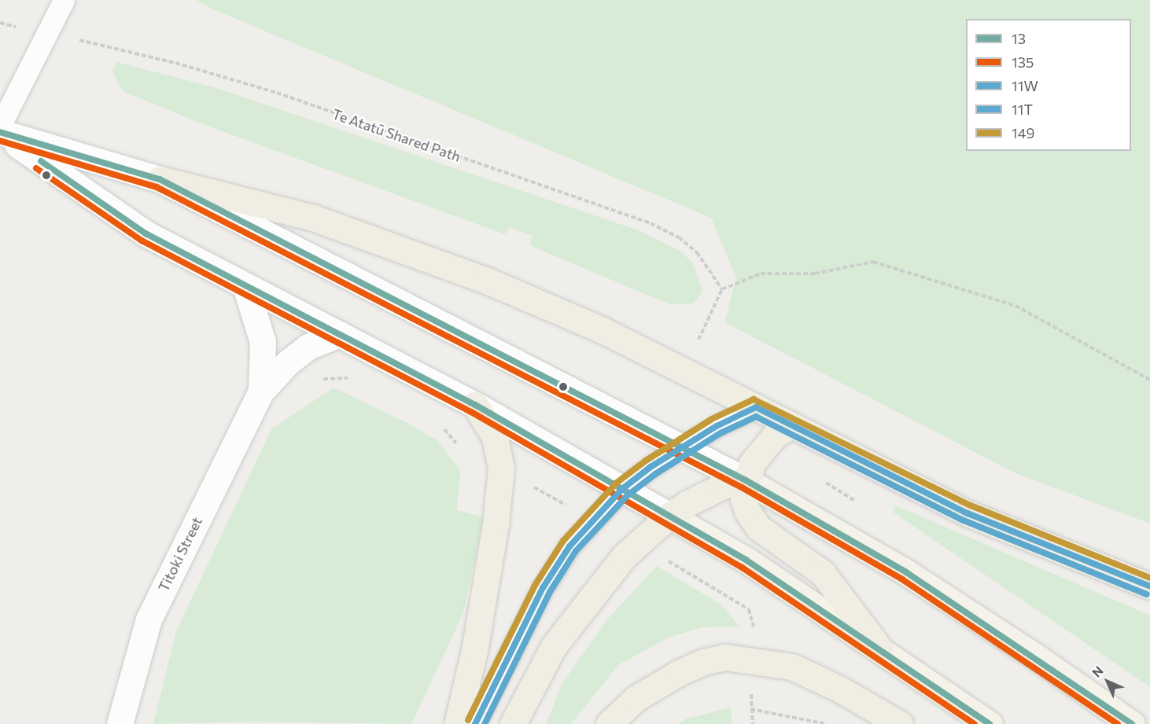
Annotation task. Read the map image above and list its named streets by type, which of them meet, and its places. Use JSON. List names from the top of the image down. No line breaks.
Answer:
{"streets":{"main road":["Titoki Street"],"path":["Te Atatū Shared Path"]},"lines":["transit line 13","transit line 135","transit line 149","transit line 11W","transit line 11T"],"legend":["13","135","11W","11T","149"],"north":"top left"}
